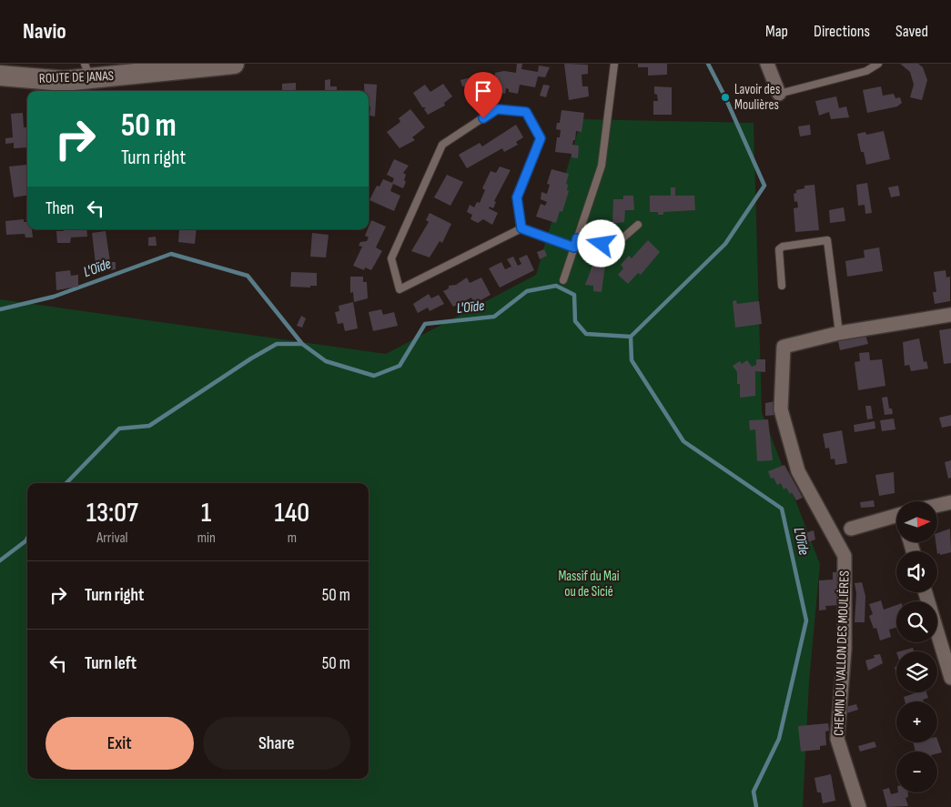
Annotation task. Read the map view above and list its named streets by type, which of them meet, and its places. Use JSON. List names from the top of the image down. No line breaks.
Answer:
{"streets":{"street":["ROUTE DE JANAS","CHEMIN DU VALLON DES MOULIÈRES"]},"water":["L'Oïde"],"parks":["Massif du Mai ou de Sicié"],"places":["Lavoir des Moulières"],"north":"right","page":{"header":"Navio","nav":["Map","Directions","Saved"],"turn":["50 m","Turn right"],"then":"Then","eta":["13:07","Arrival","1","min","140","m"],"map_buttons":["+","−"],"list":[{"name":"Turn right","value":"50 m"},{"name":"Turn left","value":"50 m"}],"buttons":["Exit","Share"]}}
